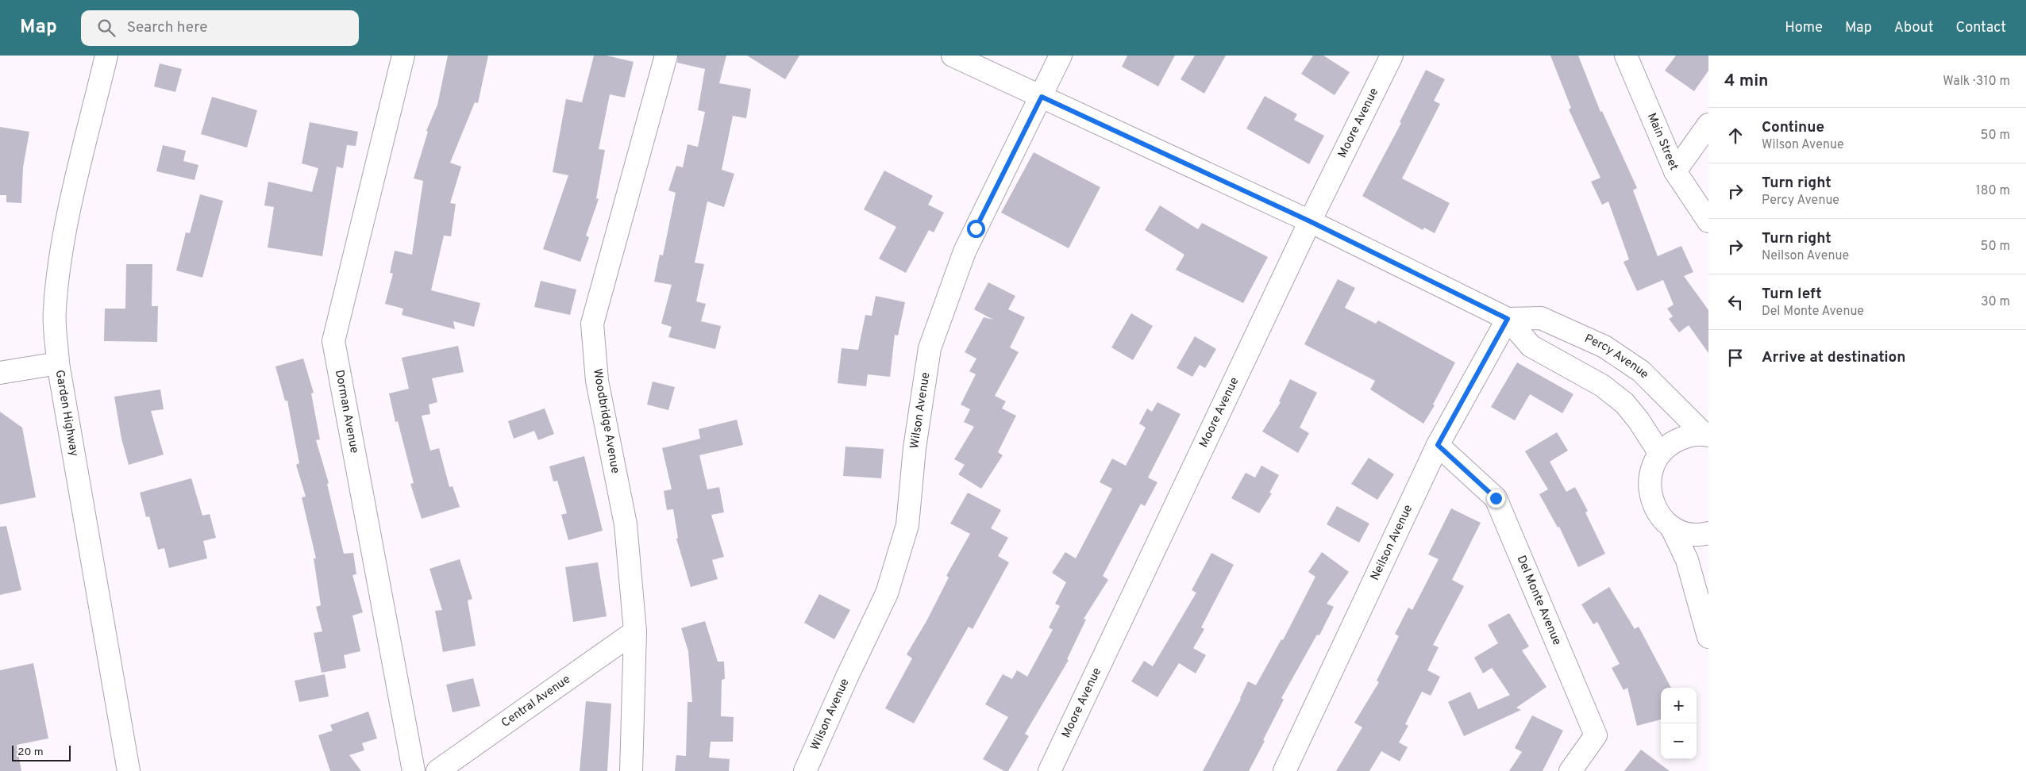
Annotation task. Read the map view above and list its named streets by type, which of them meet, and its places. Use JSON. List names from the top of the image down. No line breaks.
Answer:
{"streets":{"street":["Moore Avenue","Main Street","Percy Avenue","Wilson Avenue","Dorman Avenue","Garden Highway","Woodbridge Avenue","Neilson Avenue","Del Monte Avenue","Central Avenue"]},"crossings":[["Moore Avenue","Percy Avenue"],["Percy Avenue","Wilson Avenue"],["Percy Avenue","Neilson Avenue"],["Woodbridge Avenue","Central Avenue"],["Neilson Avenue","Del Monte Avenue"]],"scale_bar":"20 m","page":{"header":"Map","search":"Search here","nav":["Home","Map","About","Contact"],"heading":["4 min","Walk · 310 m"],"list":[["Continue","Wilson Avenue","50 m"],["Turn right","Percy Avenue","180 m"],["Turn right","Neilson Avenue","50 m"],["Turn left","Del Monte Avenue","30 m"],"Arrive at destination"],"map_buttons":["+","−"],"scale":"20 m"}}
